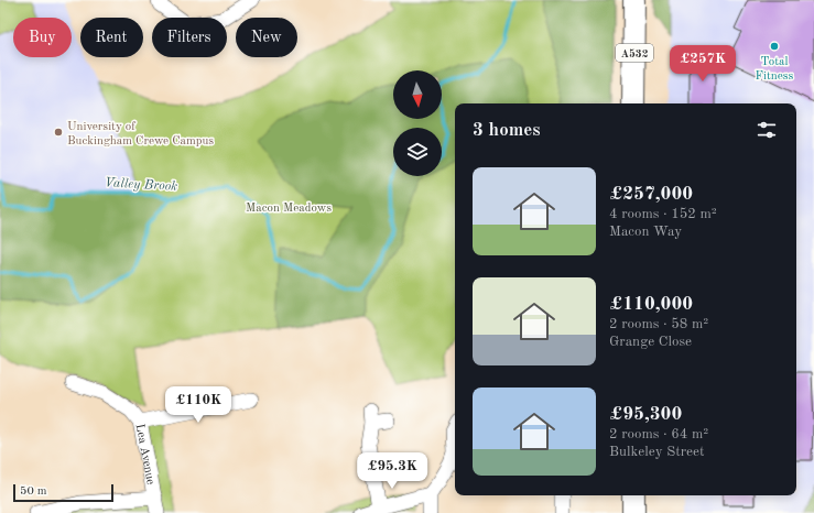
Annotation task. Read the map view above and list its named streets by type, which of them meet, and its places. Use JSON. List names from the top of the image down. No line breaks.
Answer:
{"streets":{"main road":["A532"],"street":["Lea Avenue"]},"water":["Valley Brook"],"parks":["Macon Meadows"],"places":["Total Fitness","University of Buckingham Crewe Campus"],"scale_bar":"50 m","north":"bottom","page":{"chip":["Buy","Rent","Filters","New"],"price":["£257K","£110K","£95.3K"],"heading":"3 homes","list":[{"name":"£257,000","note":"4 rooms · 152 m² · Macon Way"},{"name":"£110,000","note":"2 rooms · 58 m² · Grange Close"},{"name":"£95,300","note":"2 rooms · 64 m² · Bulkeley Street"}],"scale":"50 m"}}
